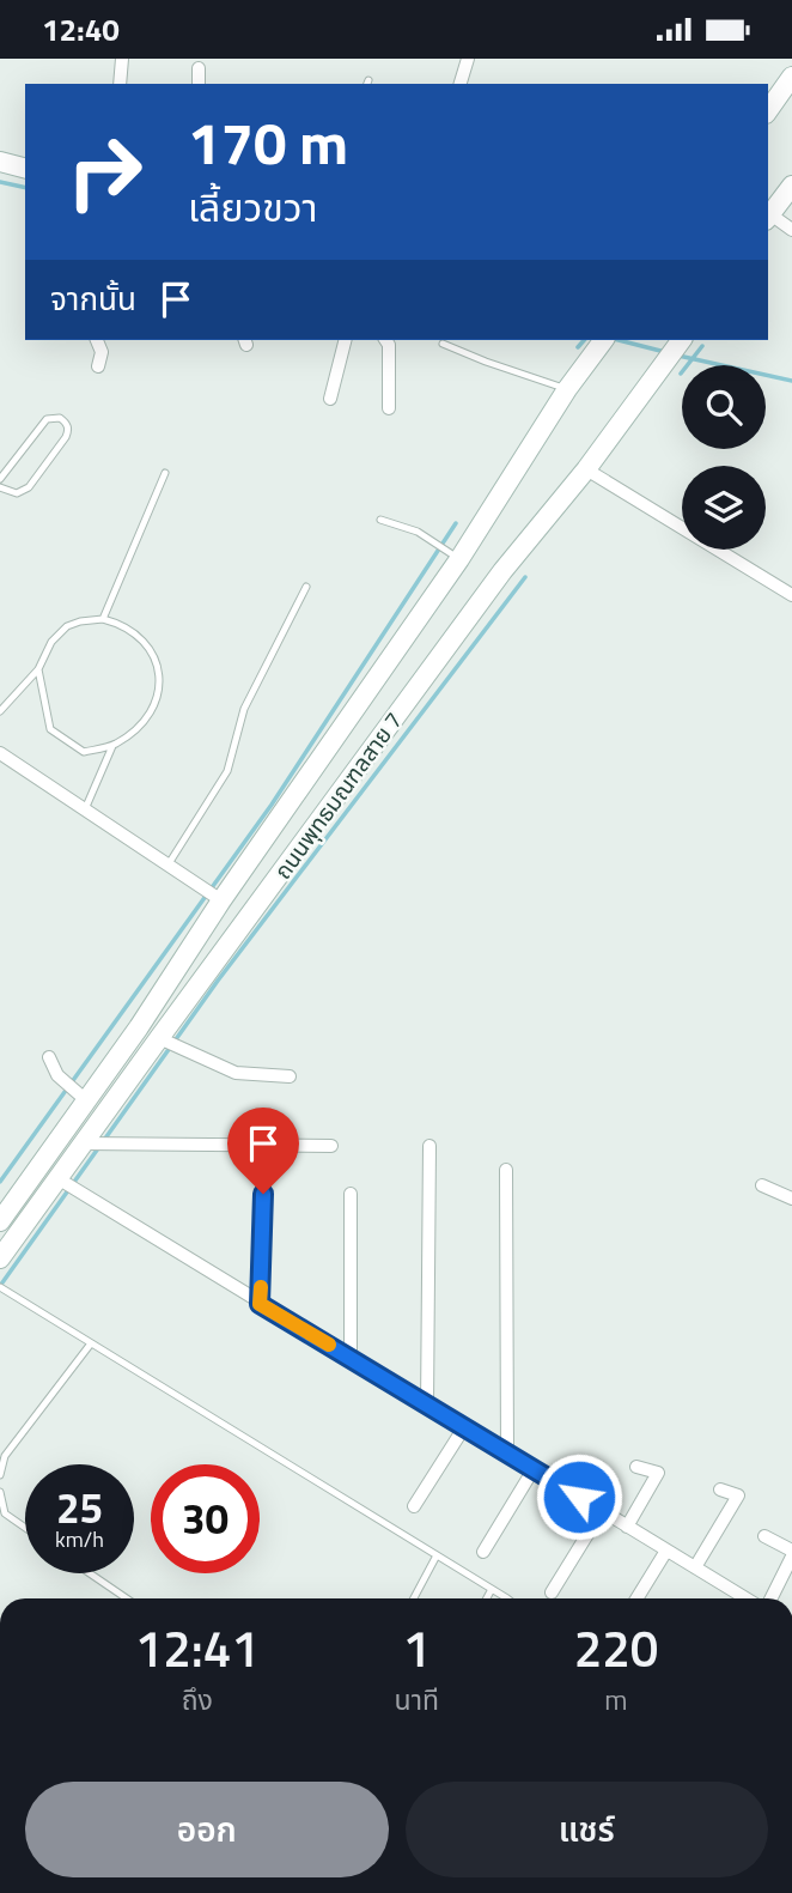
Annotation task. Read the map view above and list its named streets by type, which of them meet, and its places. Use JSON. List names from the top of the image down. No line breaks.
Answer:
{"streets":{"main road":["ถนนพุทธมณฑลสาย 7"]},"page":{"status":"12:40","turn":["170 m","เลี้ยวขวา"],"then":"จากนั้น","speed":"25 km/h","limit":"30","eta":["12:41","ถึง","1","นาที","220","m"],"buttons":["ออก","แชร์"]}}
